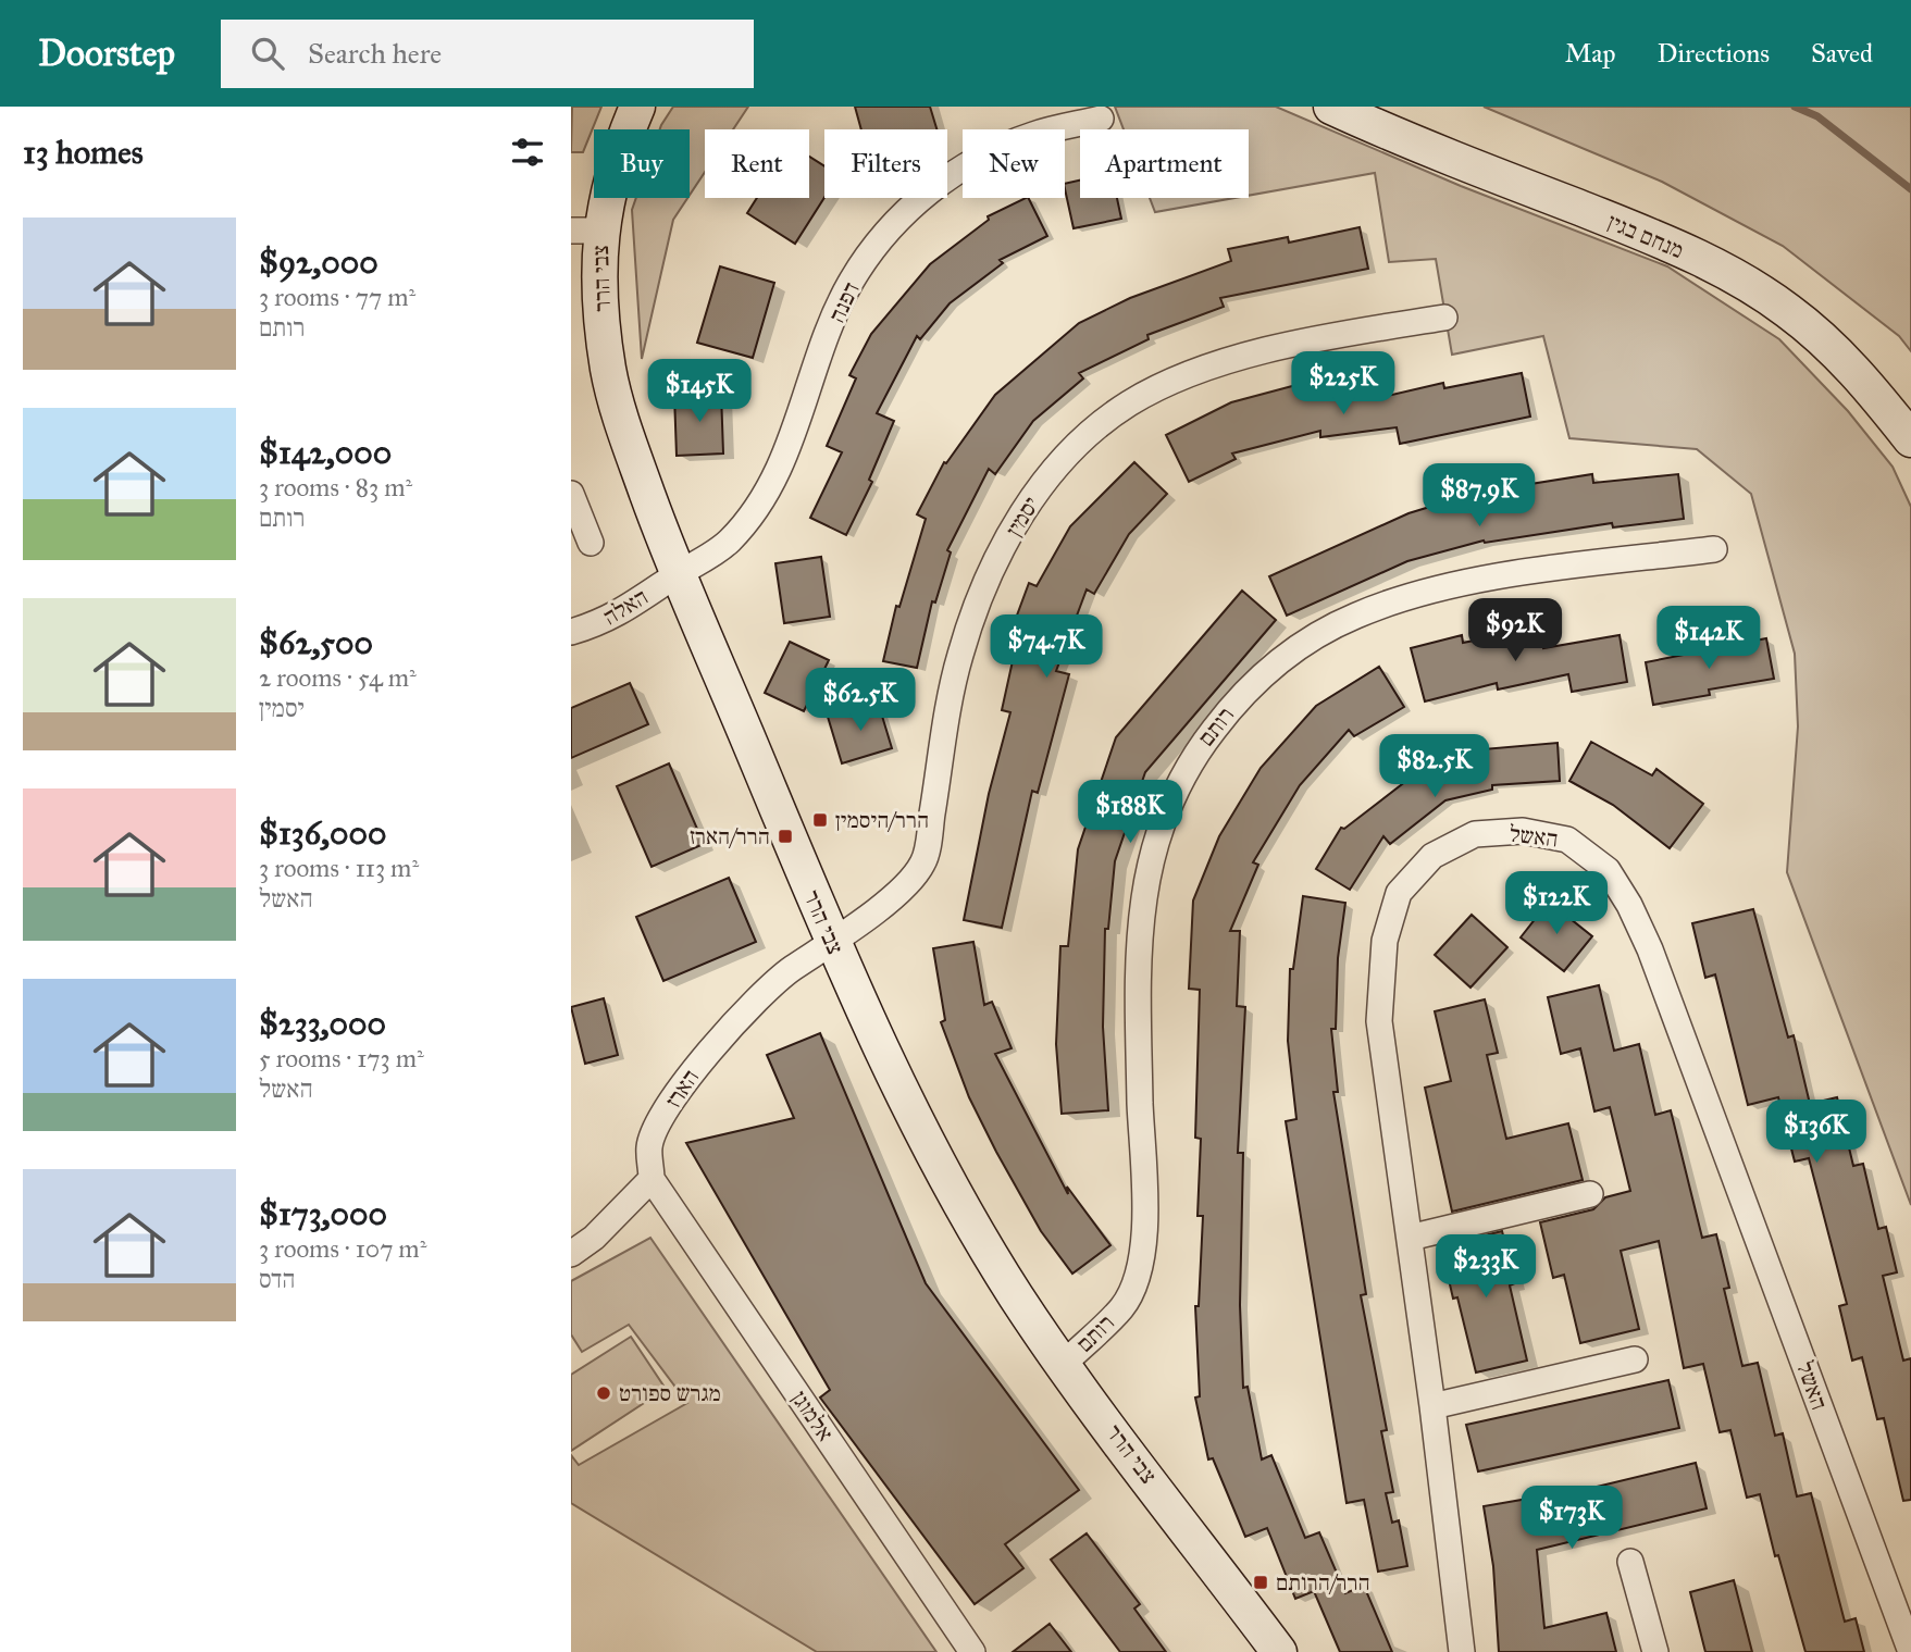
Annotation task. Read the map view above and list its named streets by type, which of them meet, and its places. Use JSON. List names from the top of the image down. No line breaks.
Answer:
{"streets":{"street":["מנחם בגין","צבי הרר","דפנה","יסמין","האלה","רותם","האשל","הארז","אלמוגן"]},"crossings":[["צבי הרר","דפנה"],["צבי הרר","יסמין"],["צבי הרר","האלה"],["צבי הרר","רותם"],["צבי הרר","הארז"],["דפנה","האלה"],["יסמין","הארז"],["הארז","אלמוגן"]],"places":{"transit":["הרר/היסמין","הרר/הארז","הרר/הרותם"],"other":["מגרש ספורט"]},"page":{"header":"Doorstep","search":"Search here","nav":["Map","Directions","Saved"],"heading":"13 homes","chip":["Buy","Rent","Filters","New","Apartment"],"list":[{"name":"$92,000","note":"3 rooms · 77 m² · רותם"},{"name":"$142,000","note":"3 rooms · 83 m² · רותם"},{"name":"$62,500","note":"2 rooms · 54 m² · יסמין"},{"name":"$136,000","note":"3 rooms · 113 m² · האשל"},{"name":"$233,000","note":"5 rooms · 173 m² · האשל"},{"name":"$173,000","note":"3 rooms · 107 m² · הדס"}],"price":["$225K","$145K","$87.9K","$92K","$142K","$74.7K","$62.5K","$82.5K","$188K","$122K","$136K","$233K","$173K"]}}
